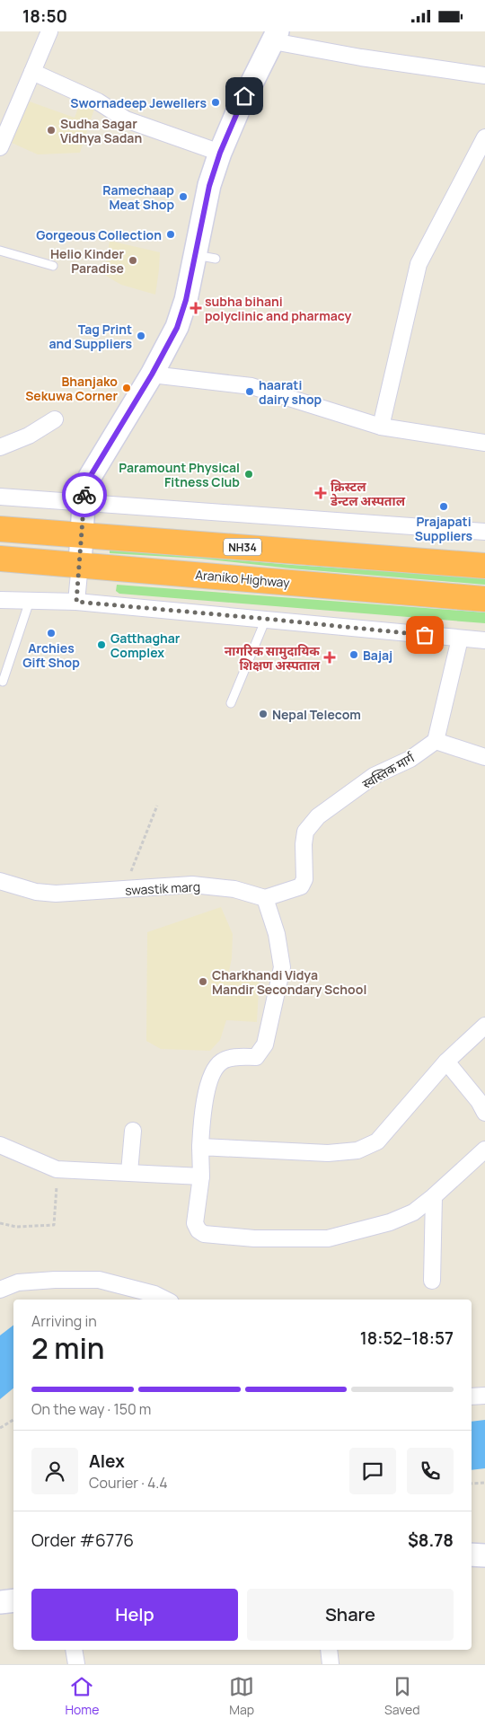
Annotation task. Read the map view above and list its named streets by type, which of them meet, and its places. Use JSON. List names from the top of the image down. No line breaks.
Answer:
{"streets":{"highway":["NH34","Araniko Highway"],"street":["स्वस्तिक मार्ग","swastik marg"]},"crossings":[["स्वस्तिक मार्ग","swastik marg"]],"places":{"other":["Swornadeep Jewellers","Sudha Sagar Vidhya Sadan","Ramechaap Meat Shop","Gorgeous Collection","Helio Kinder Paradise","Tag Print and Suppliers","Bhanjako Sekuwa Corner","haarati dairy shop","Paramount Physical Fitness Club","Prajapati Suppliers","Archies Gift Shop","Gatthaghar Complex","Bajaj","Nepal Telecom","Charkhandi Vidya Mandir Secondary School"],"health":["subha bihani polyclinic and pharmacy","क्रिस्टल डेन्टल अस्पताल","नागरिक सामुदायिक शिक्षण अस्पताल"]},"page":{"status":"18:50","heading":["2 min","Arriving in","18:52–18:57"],"panel":["Alex","Courier · 4.4","Order #6776","$8.78"],"bar":"On the way · 150 m","buttons":["Help","Share"],"tabs":["Home","Map","Saved"]}}
